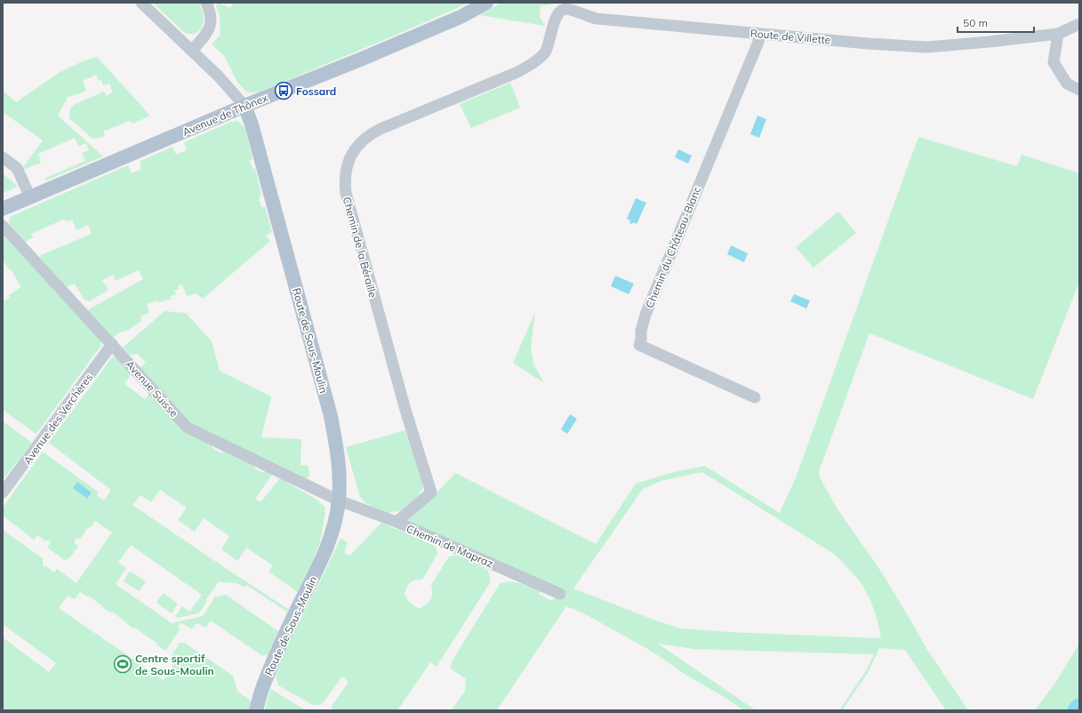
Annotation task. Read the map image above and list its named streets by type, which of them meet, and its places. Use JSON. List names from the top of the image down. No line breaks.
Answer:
{"streets":{"main road":["Avenue de Thônex","Route de Sous-Moulin"],"street":["Route de Villette","Chemin de la Béraille","Chemin du Château-Blanc","Avenue Suisse","Avenue des Verchères","Chemin de Mapraz"]},"crossings":[["Route de Villette","Chemin de la Béraille"],["Route de Villette","Chemin du Château-Blanc"],["Avenue de Thônex","Route de Sous-Moulin"],["Chemin de la Béraille","Chemin de Mapraz"],["Route de Sous-Moulin","Avenue Suisse"],["Route de Sous-Moulin","Chemin de Mapraz"],["Avenue Suisse","Avenue des Verchères"],["Avenue Suisse","Chemin de Mapraz"]],"places":{"bus stop":["Fossard"],"sports":["Centre sportif de Sous-Moulin"]},"scale_bar":"50 m"}
